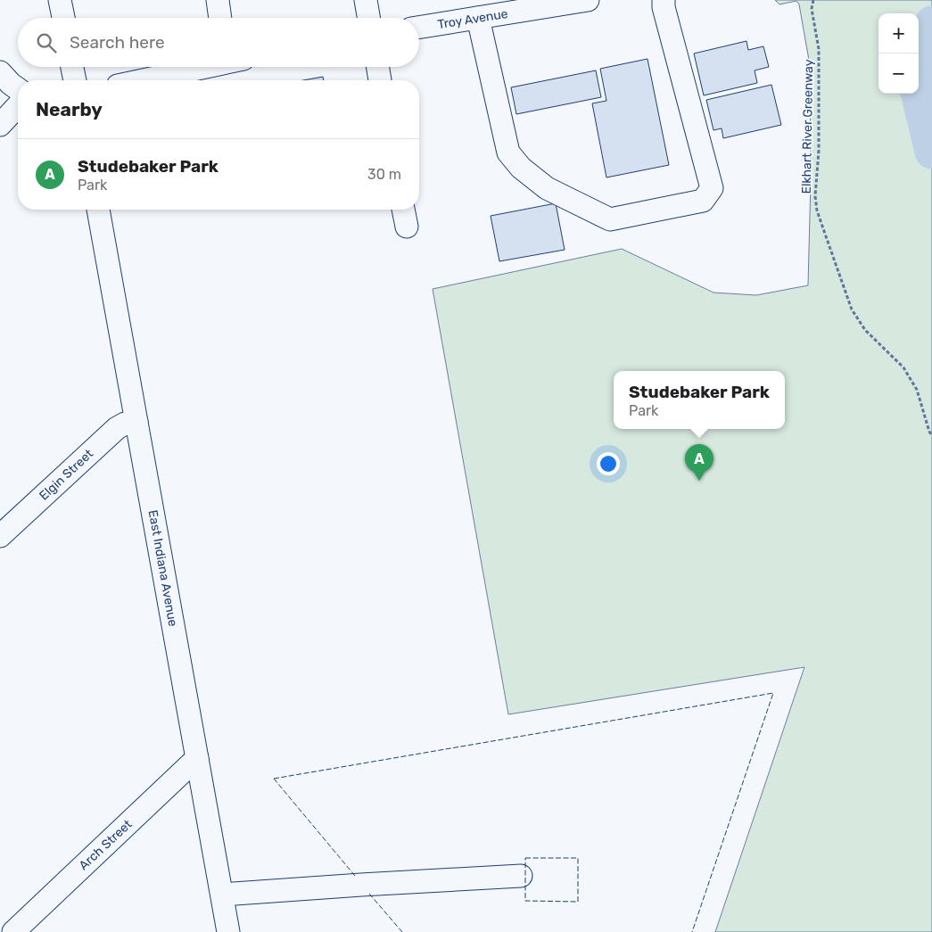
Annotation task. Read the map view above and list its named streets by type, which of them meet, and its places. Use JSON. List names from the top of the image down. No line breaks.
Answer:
{"streets":{"street":["Troy Avenue","Elgin Street","East Indiana Avenue","Arch Street"],"path":["Elkhart River Greenway"]},"crossings":[["Elgin Street","East Indiana Avenue"],["East Indiana Avenue","Arch Street"]],"page":{"map_buttons":["+","−"],"search":"Search here","heading":"Nearby","list":[{"mark":"A","name":"Studebaker Park","note":"Park","value":"30 m"}],"popup":["Studebaker Park","Park"],"pins":"A"}}
